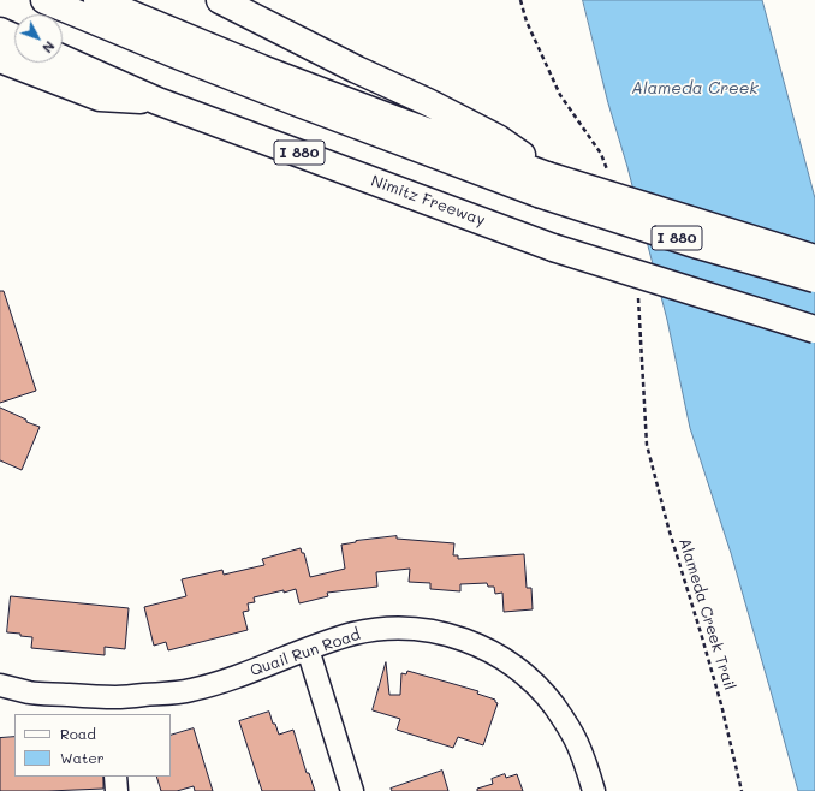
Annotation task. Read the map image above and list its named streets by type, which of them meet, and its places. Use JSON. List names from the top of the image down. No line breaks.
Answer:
{"streets":{"highway":["I 880","Nimitz Freeway"],"street":["Quail Run Road"],"path":["Alameda Creek Trail"]},"water":["Alameda Creek"],"legend":["Road","Water"],"north":"bottom right"}
